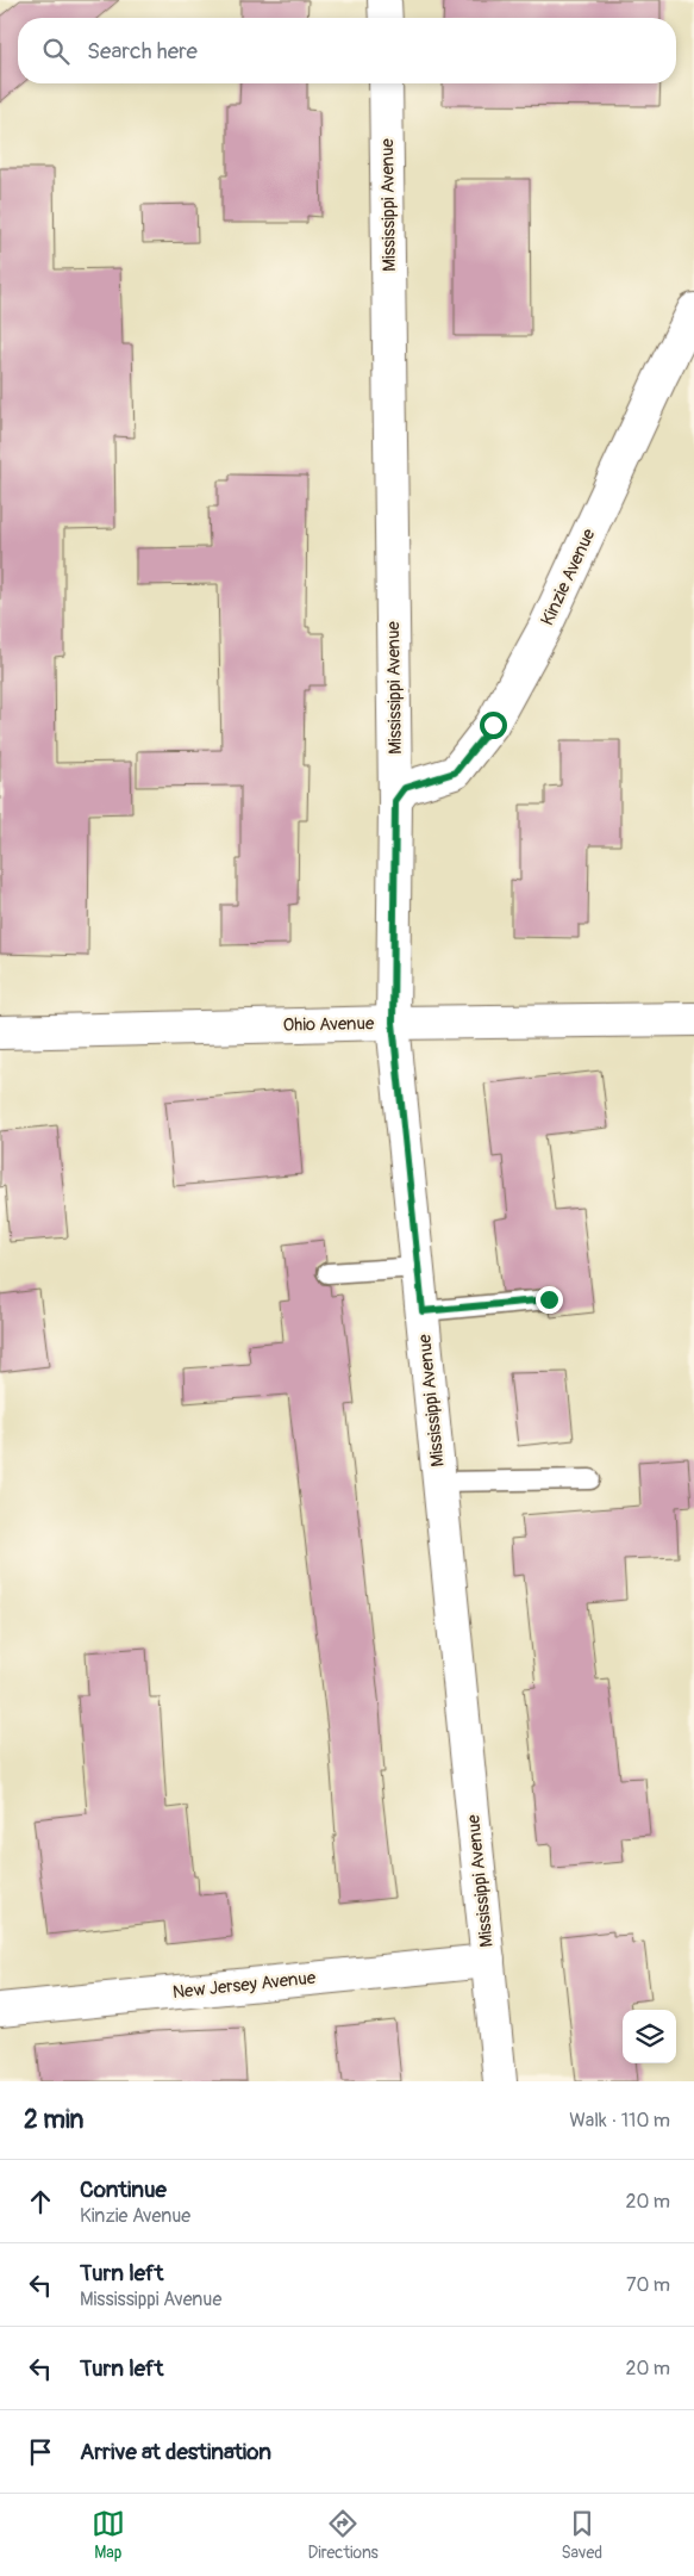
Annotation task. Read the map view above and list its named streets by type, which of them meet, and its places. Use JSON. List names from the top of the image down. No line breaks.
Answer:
{"streets":{"street":["Mississippi Avenue","Kinzie Avenue","Ohio Avenue","New Jersey Avenue"]},"crossings":[["Mississippi Avenue","Kinzie Avenue"],["Mississippi Avenue","Ohio Avenue"],["Mississippi Avenue","New Jersey Avenue"]],"page":{"search":"Search here","heading":["2 min","Walk · 110 m"],"list":[["Continue","Kinzie Avenue","20 m"],["Turn left","Mississippi Avenue","70 m"],["Turn left","20 m"],"Arrive at destination"],"nav":["Map","Directions","Saved"]}}
